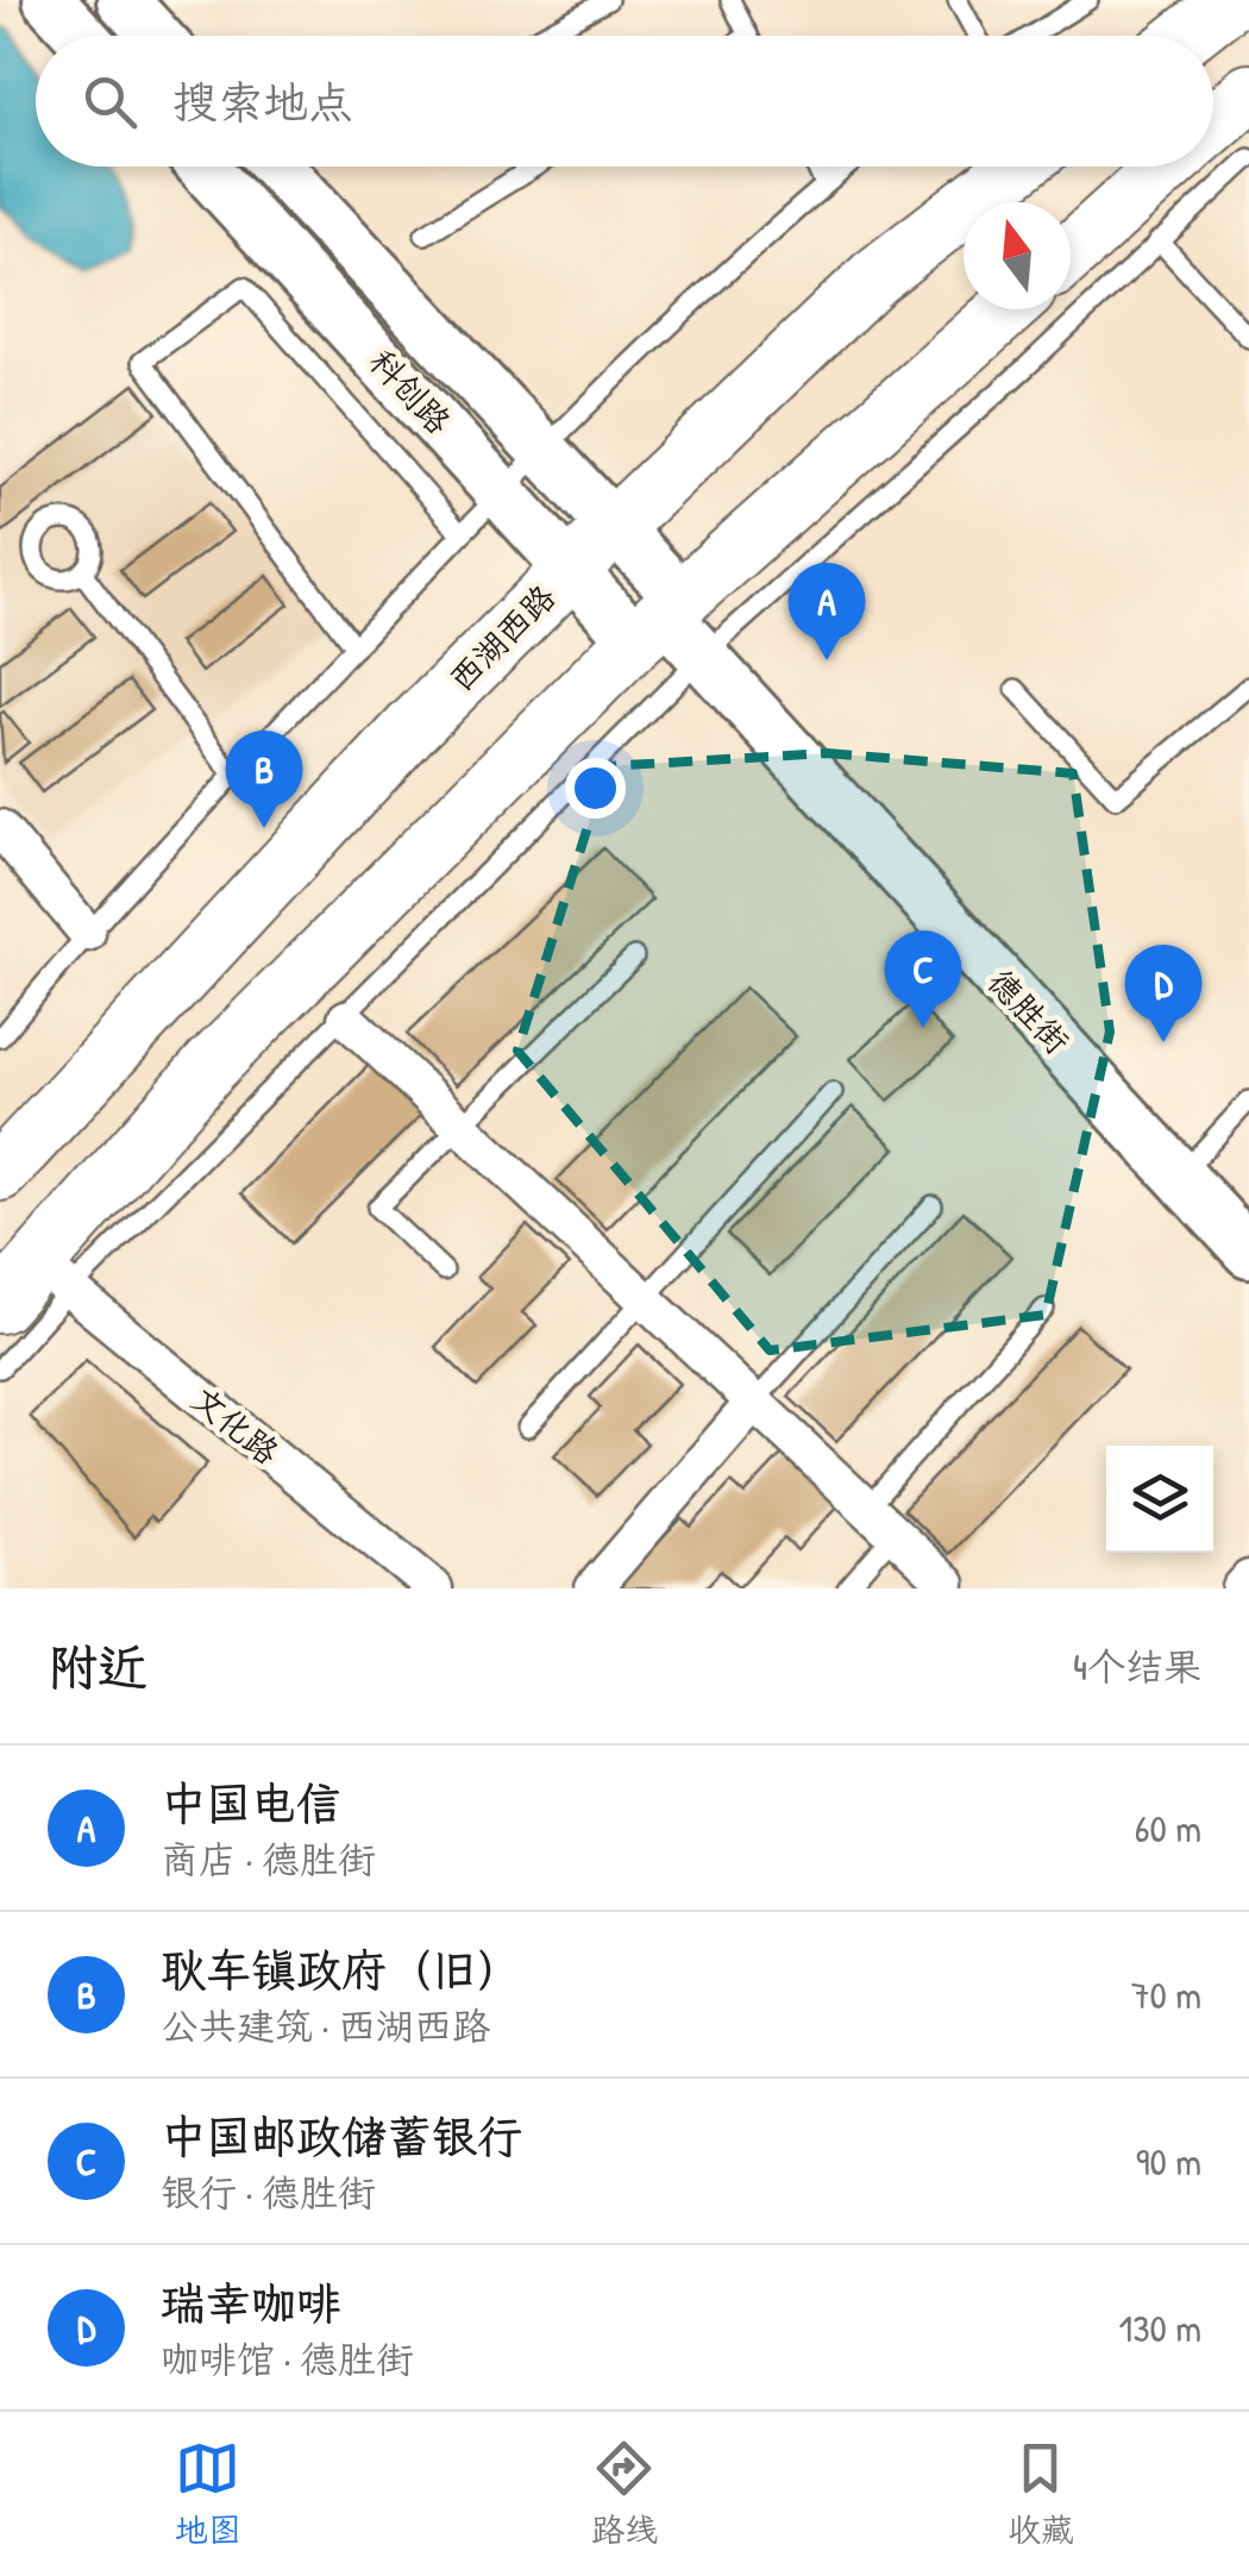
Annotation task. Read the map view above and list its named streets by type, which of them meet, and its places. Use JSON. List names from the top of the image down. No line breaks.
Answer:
{"streets":{"main road":["西湖西路"],"street":["科创路","德胜街","文化路"]},"crossings":[["科创路","西湖西路"],["科创路","德胜街"]],"north":"top","page":{"search":"搜索地点","pins":["A","B","C","D"],"heading":["附近","4个结果"],"list":[{"mark":"A","name":"中国电信","note":"商店 · 德胜街","value":"60 m"},{"mark":"B","name":"耿车镇政府（旧）","note":"公共建筑 · 西湖西路","value":"70 m"},{"mark":"C","name":"中国邮政储蓄银行","note":"银行 · 德胜街","value":"90 m"},{"mark":"D","name":"瑞幸咖啡","note":"咖啡馆 · 德胜街","value":"130 m"}],"nav":["地图","路线","收藏"]}}
